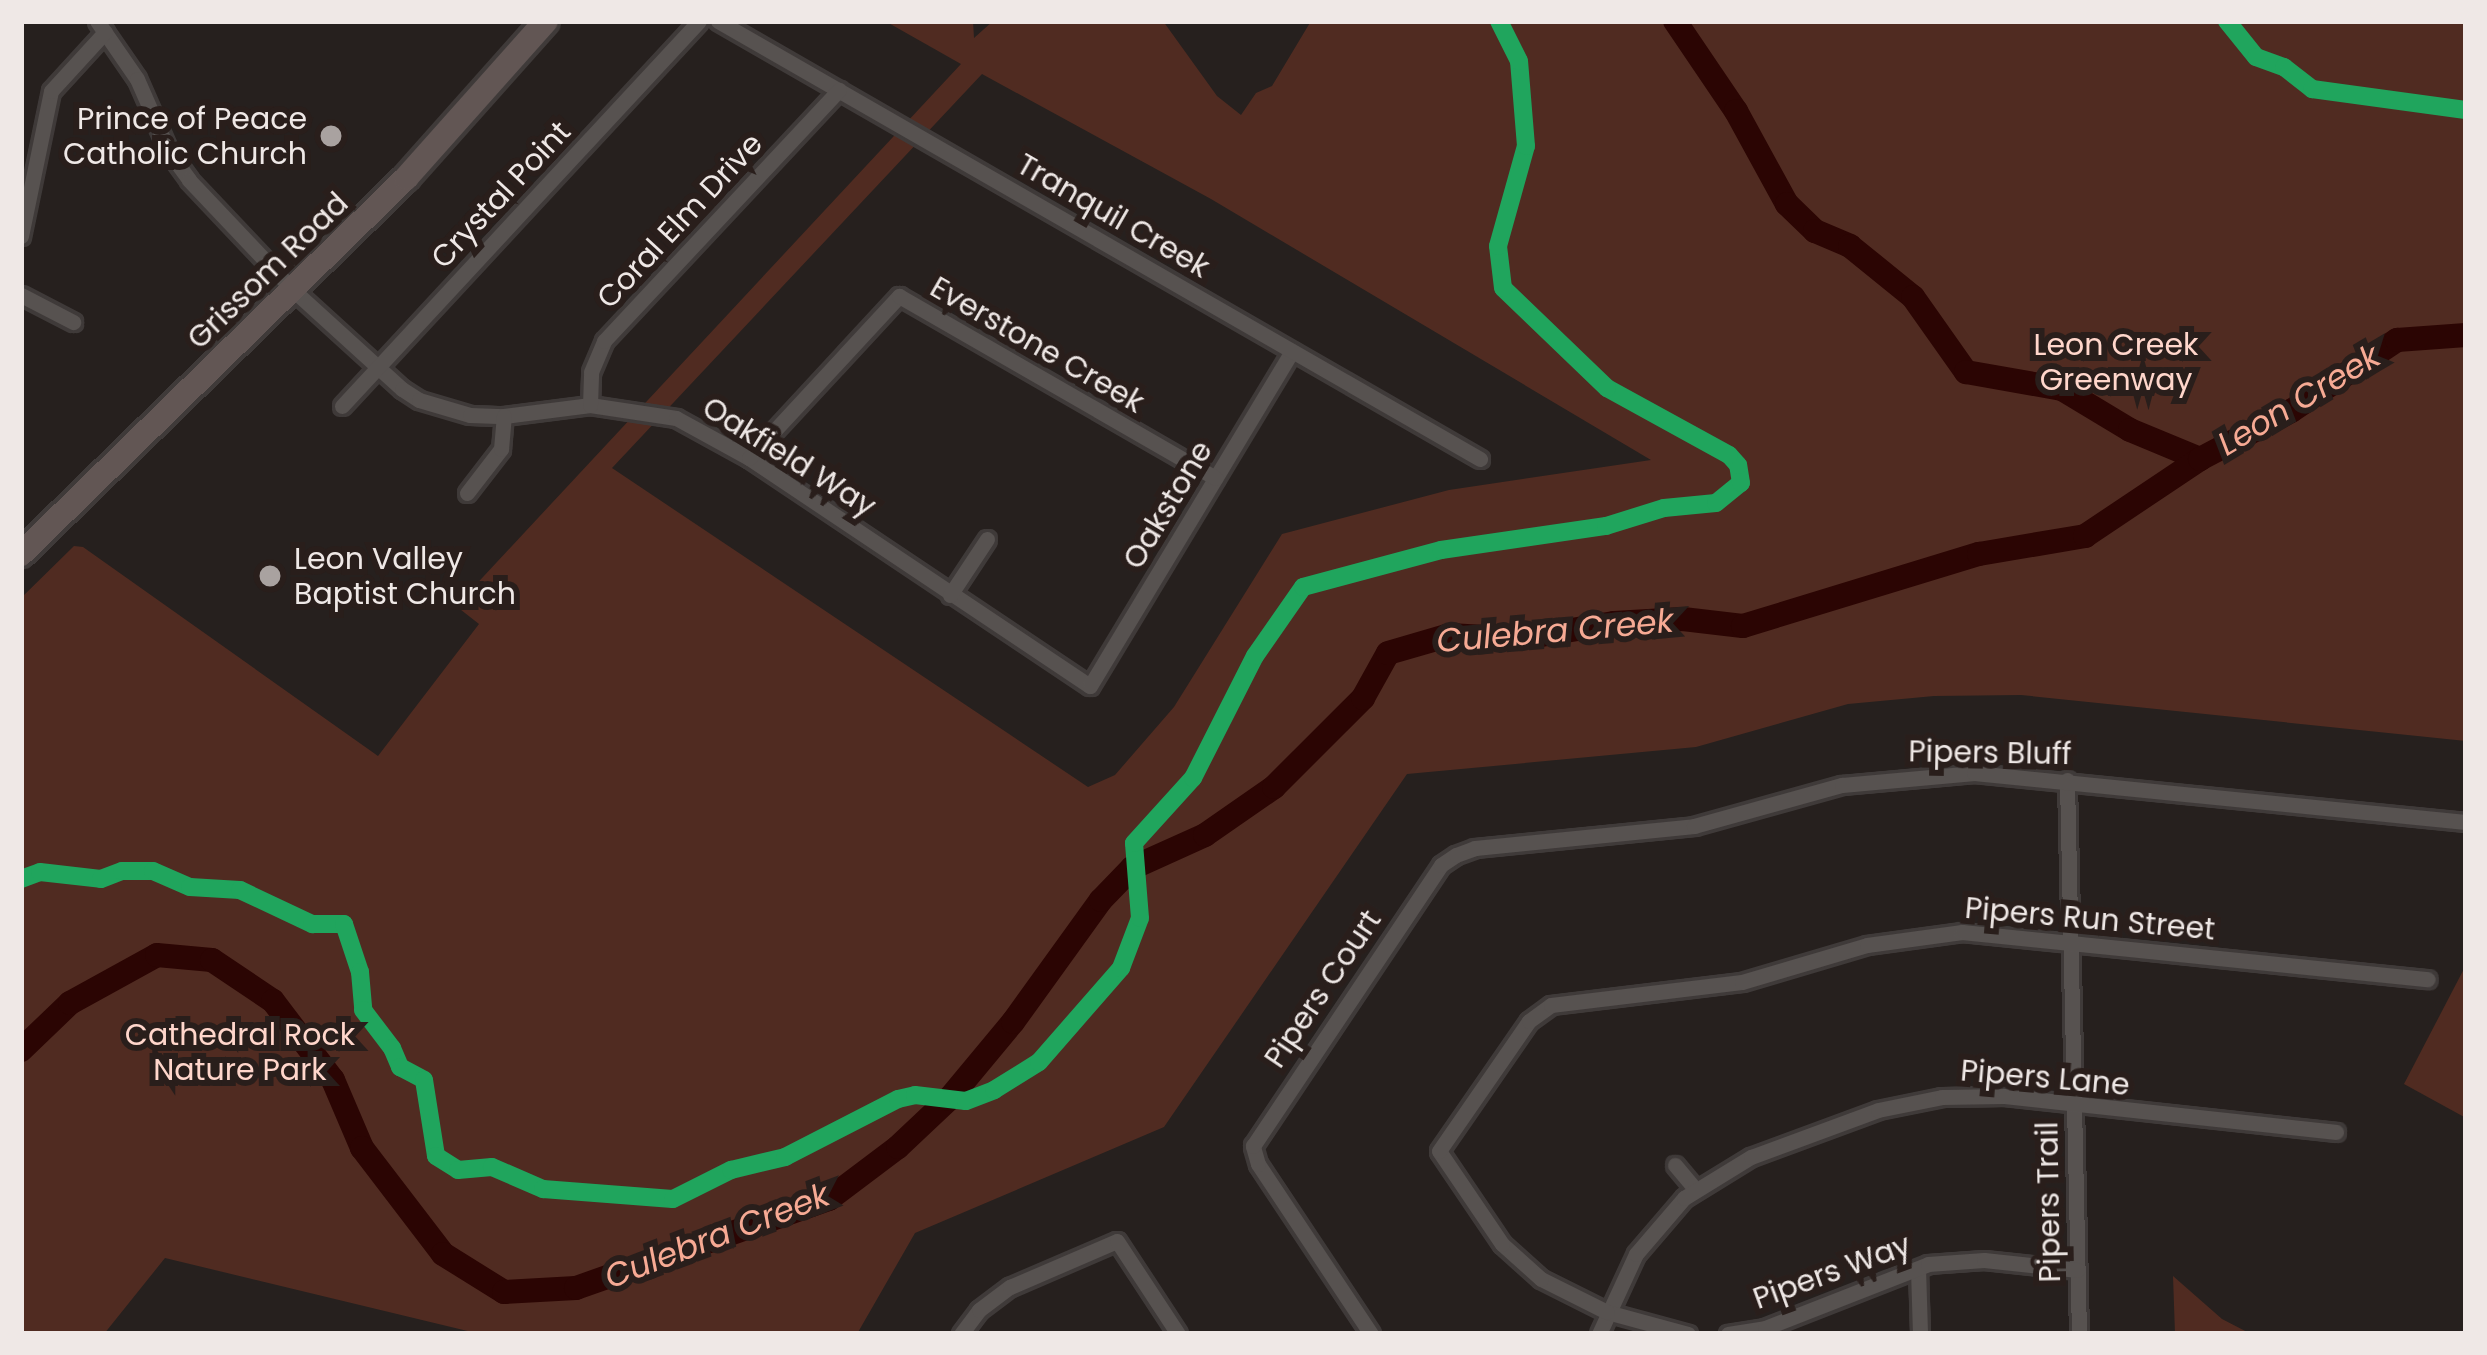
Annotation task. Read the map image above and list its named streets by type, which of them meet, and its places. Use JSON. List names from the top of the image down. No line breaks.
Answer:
{"streets":{"main road":["Grissom Road"],"street":["Crystal Point","Tranquil Creek","Coral Elm Drive","Everstone Creek","Oakfield Way","Oakstone","Pipers Bluff","Pipers Run Street","Pipers Court","Pipers Lane","Pipers Trail","Pipers Way"]},"crossings":[["Crystal Point","Oakfield Way"],["Tranquil Creek","Coral Elm Drive"],["Tranquil Creek","Oakstone"],["Coral Elm Drive","Oakfield Way"],["Grissom Road","Oakfield Way"],["Everstone Creek","Oakfield Way"],["Everstone Creek","Oakstone"],["Oakfield Way","Oakstone"],["Pipers Bluff","Pipers Court"],["Pipers Bluff","Pipers Trail"],["Pipers Run Street","Pipers Lane"],["Pipers Run Street","Pipers Trail"],["Pipers Lane","Pipers Trail"],["Pipers Trail","Pipers Way"]],"water":["Leon Creek","Culebra Creek"],"parks":["Leon Creek Greenway","Cathedral Rock Nature Park"],"places":["Prince of Peace Catholic Church","Leon Valley Baptist Church"]}
